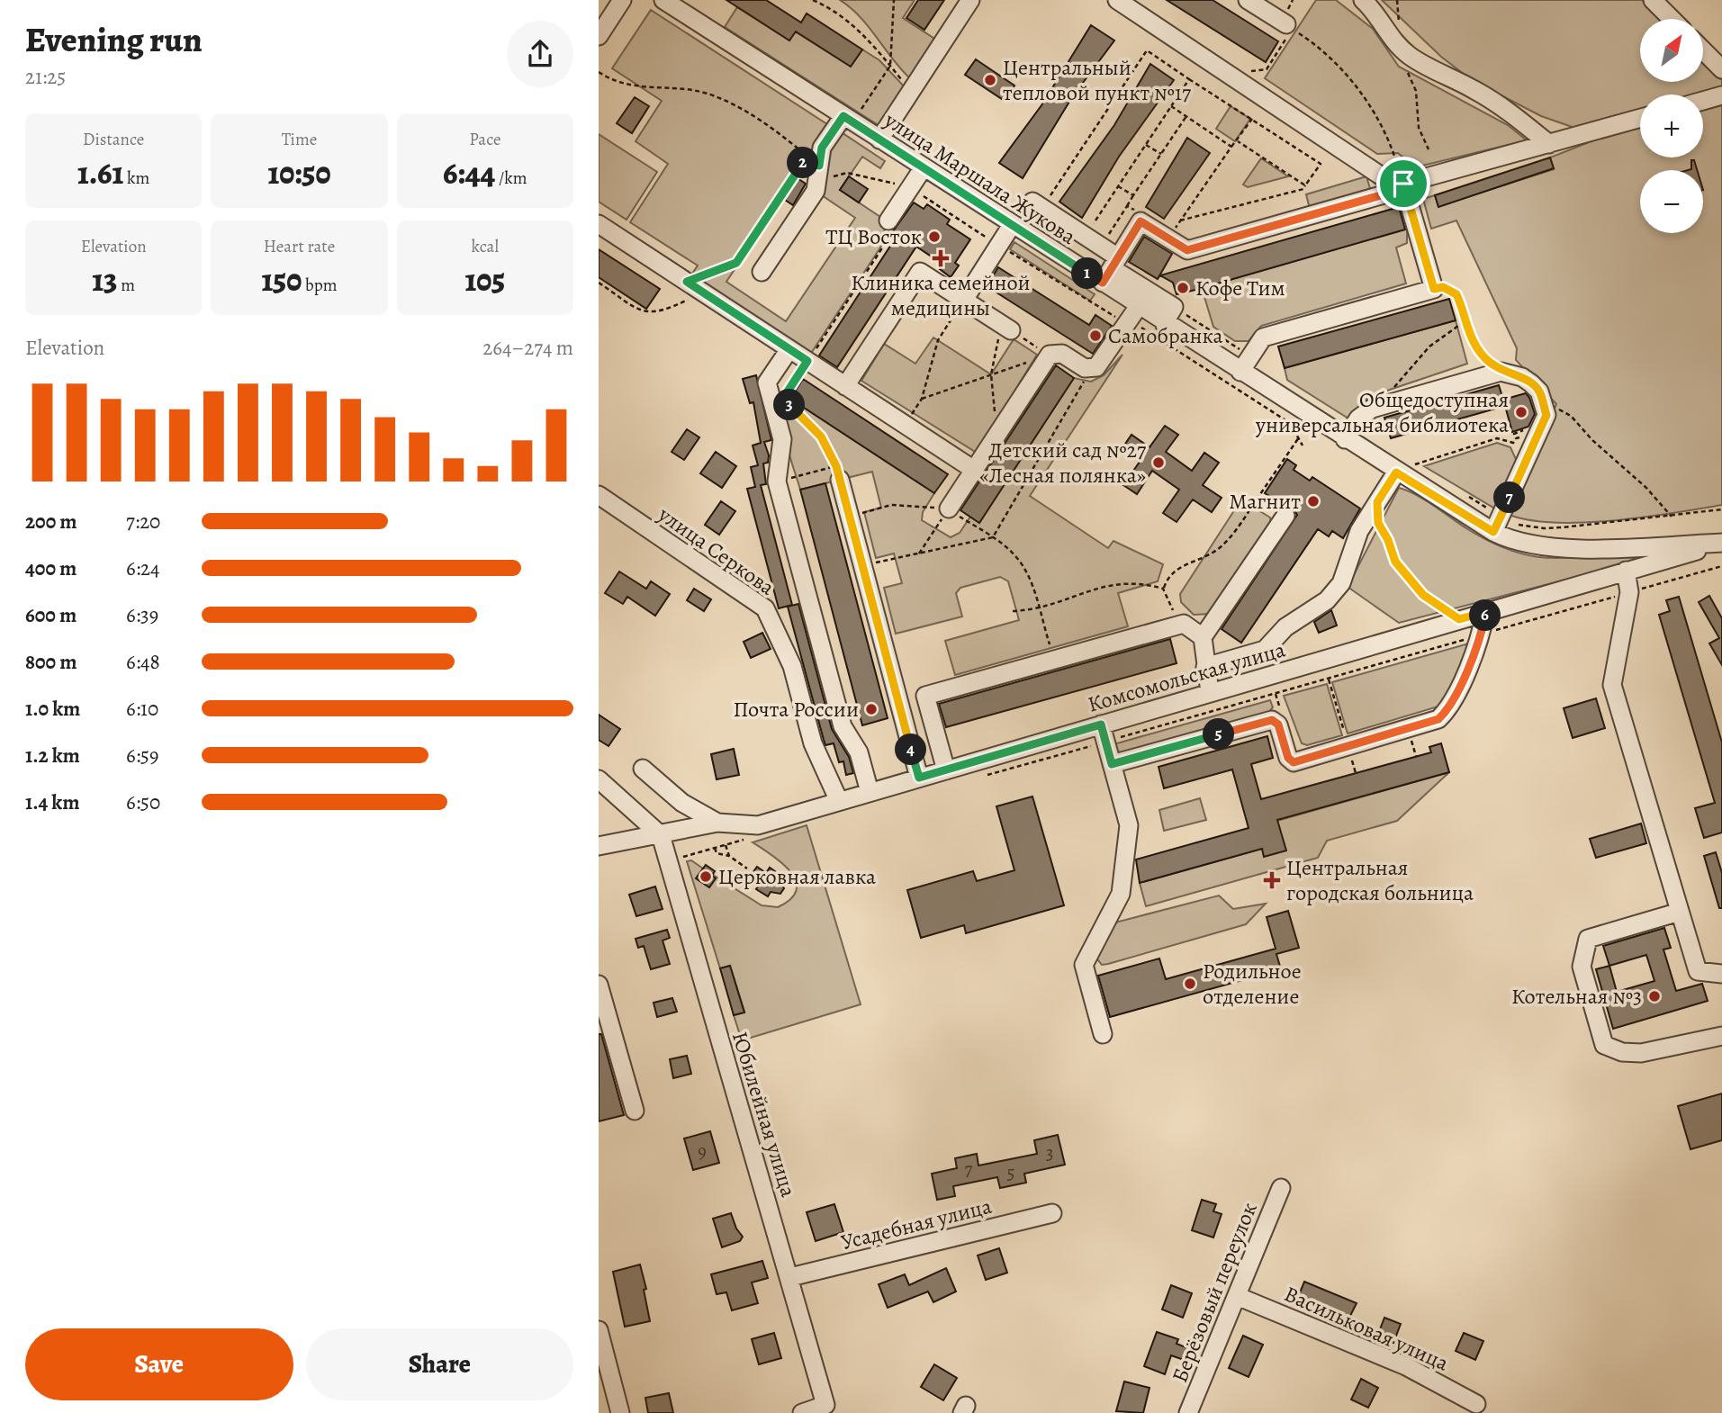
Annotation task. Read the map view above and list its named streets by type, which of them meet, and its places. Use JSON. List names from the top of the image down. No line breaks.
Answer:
{"streets":{"street":["улица Маршала Жукова","улица Серкова","Комсомольская улица","Юбилейная улица","Усадебная улица","Берёзовый переулок","Васильковая улица"]},"crossings":[["улица Маршала Жукова","Комсомольская улица"],["улица Серкова","Комсомольская улица"],["Комсомольская улица","Юбилейная улица"],["Юбилейная улица","Усадебная улица"],["Берёзовый переулок","Васильковая улица"]],"places":{"other":["Центральный тепловой пункт №17","ТЦ Восток","Кофе Тим","Самобранка","Общедоступная универсальная библиотека","Детский сад №27 «Лесная полянка»","Магнит","Почта России","Церковная лавка","Родильное отделение","Котельная №3"],"health":["Клиника семейной медицины","Центральная городская больница"]},"house_numbers":["9","3","7","5"],"north":"top right","page":{"heading":["Evening run","21:25"],"map_buttons":["+","−"],"stats":[["Distance","1.61 km"],["Time","10:50"],["Pace","6:44 /km"],["Elevation","13 m"],["Heart rate","150 bpm"],["kcal","105"]],"pins":["2","1","3","7","6","5","4"],"chart":["Elevation","264–274 m"],"list":[{"name":"200 m","note":"7:20"},{"name":"400 m","note":"6:24"},{"name":"600 m","note":"6:39"},{"name":"800 m","note":"6:48"},{"name":"1.0 km","note":"6:10"},{"name":"1.2 km","note":"6:59"},{"name":"1.4 km","note":"6:50"}],"buttons":["Save","Share"]}}
